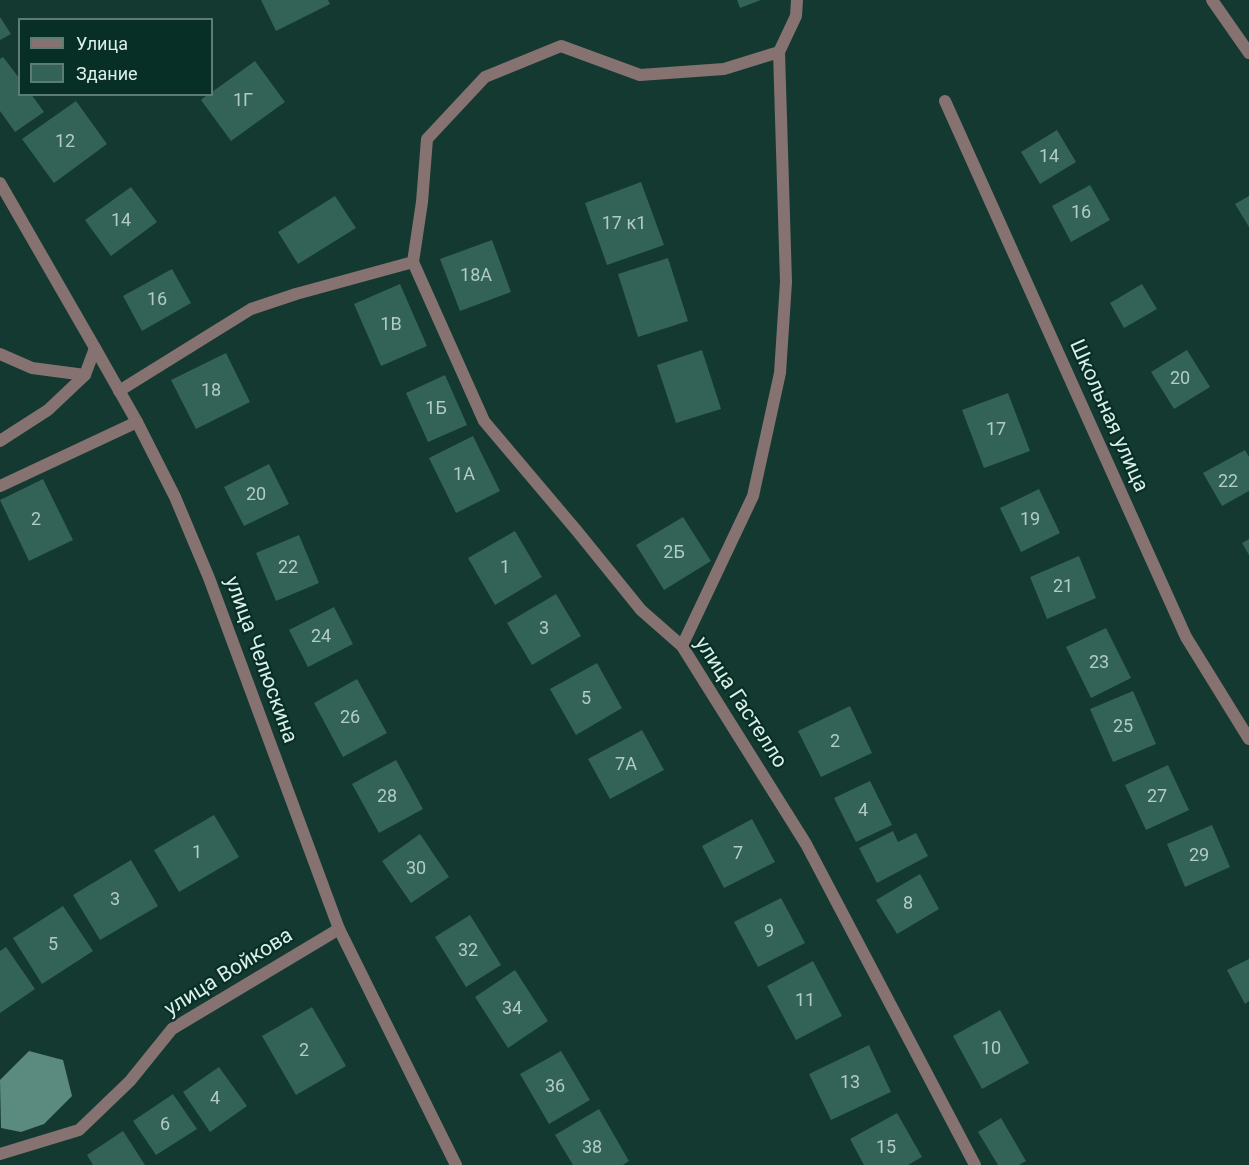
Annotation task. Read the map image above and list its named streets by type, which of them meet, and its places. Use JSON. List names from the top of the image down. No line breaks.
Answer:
{"streets":{"street":["Школьная улица","улица Челюскина","улица Гастелло","улица Войкова"]},"crossings":[["улица Челюскина","улица Войкова"]],"house_numbers":["1Г","12","14","16","14","17 к1","18А","16","1В","20","18","1Б","17","1А","22","20","2","19","2Б","22","1","21","3","24","23","5","26","25","2","7А","28","27","4","1","7","29","30","3","8","9","5","32","11","34","10","2","13","36","4","6","38","15"],"legend":["Улица","Здание"]}
